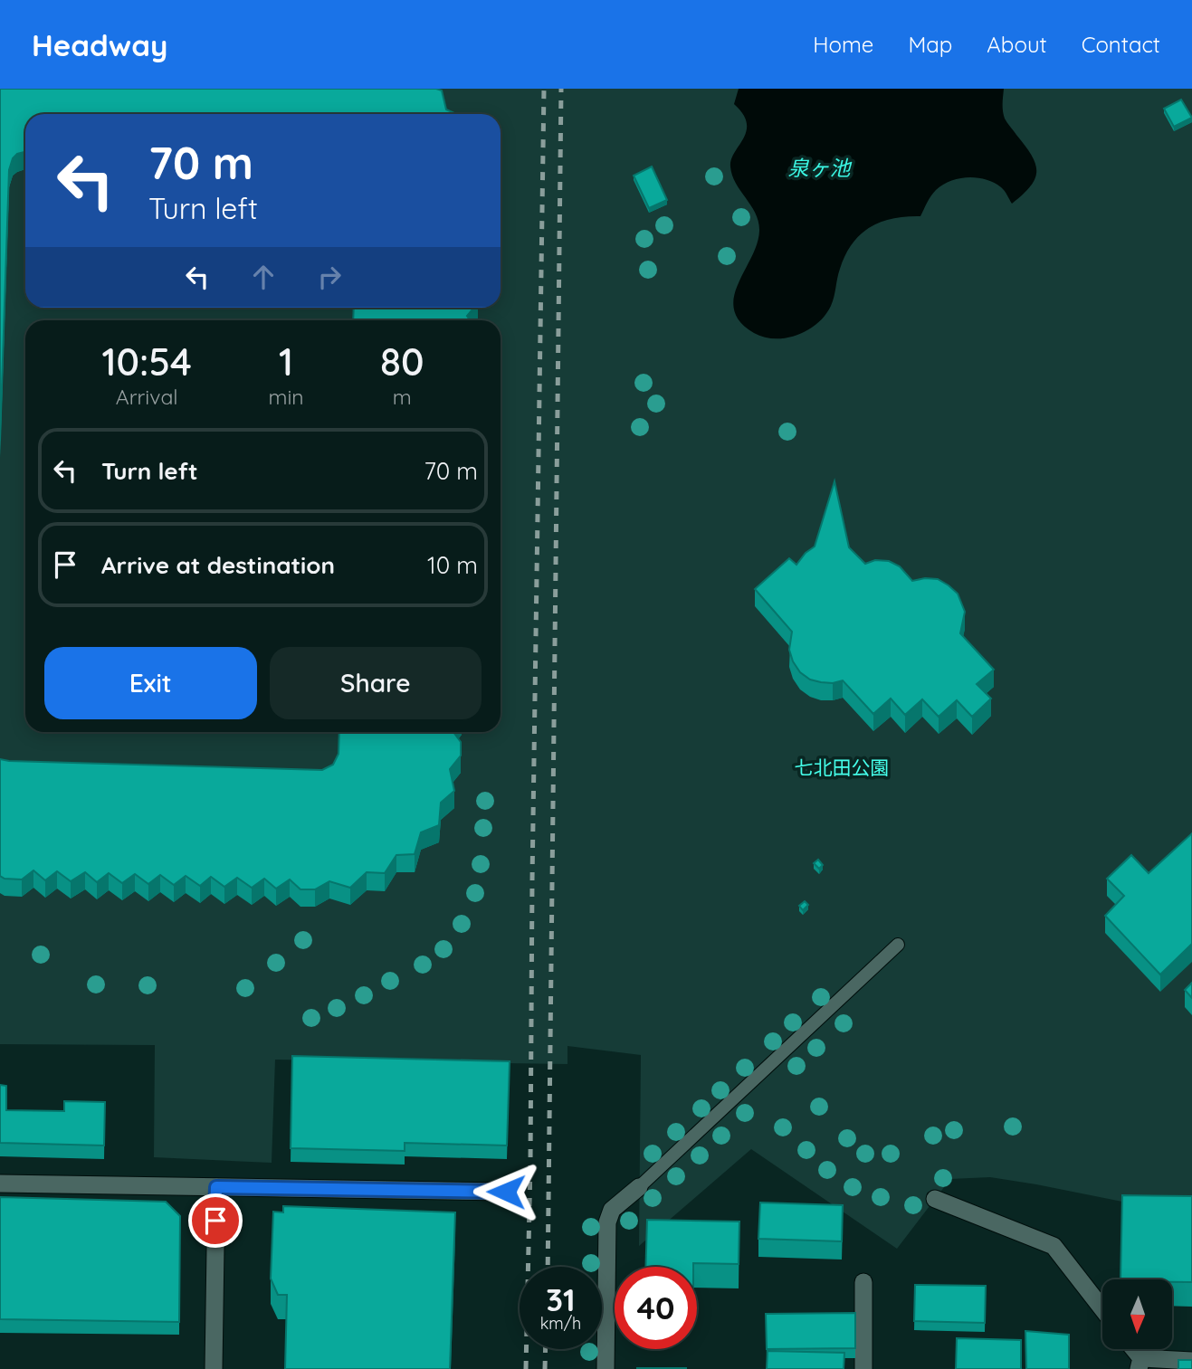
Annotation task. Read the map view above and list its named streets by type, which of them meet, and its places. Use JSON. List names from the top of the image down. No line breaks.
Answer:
{"water":["泉ヶ池"],"parks":["七北田公園"],"north":"bottom","page":{"header":"Headway","nav":["Home","Map","About","Contact"],"turn":["70 m","Turn left"],"eta":["10:54","Arrival","1","min","80","m"],"list":[{"name":"Turn left","value":"70 m"},{"name":"Arrive at destination","value":"10 m"}],"buttons":["Exit","Share"],"speed":"31 km/h","limit":"40"}}
